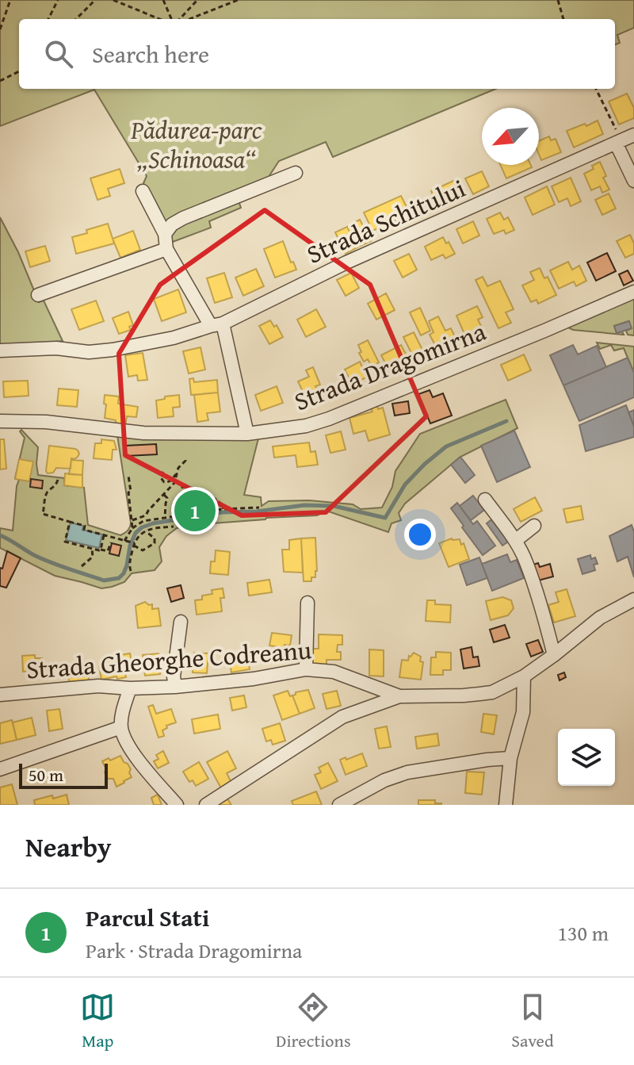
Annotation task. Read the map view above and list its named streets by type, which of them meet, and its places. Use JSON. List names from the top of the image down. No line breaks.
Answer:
{"streets":{"street":["Strada Schitului","Strada Dragomirna","Strada Gheorghe Codreanu"]},"parks":["Pădurea-parc „Schinoasa“"],"scale_bar":"50 m","north":"bottom left","page":{"search":"Search here","pins":"1","scale":"50 m","heading":"Nearby","list":[{"mark":"1","name":"Parcul Stati","note":"Park · Strada Dragomirna","value":"130 m"}],"nav":["Map","Directions","Saved"]}}
